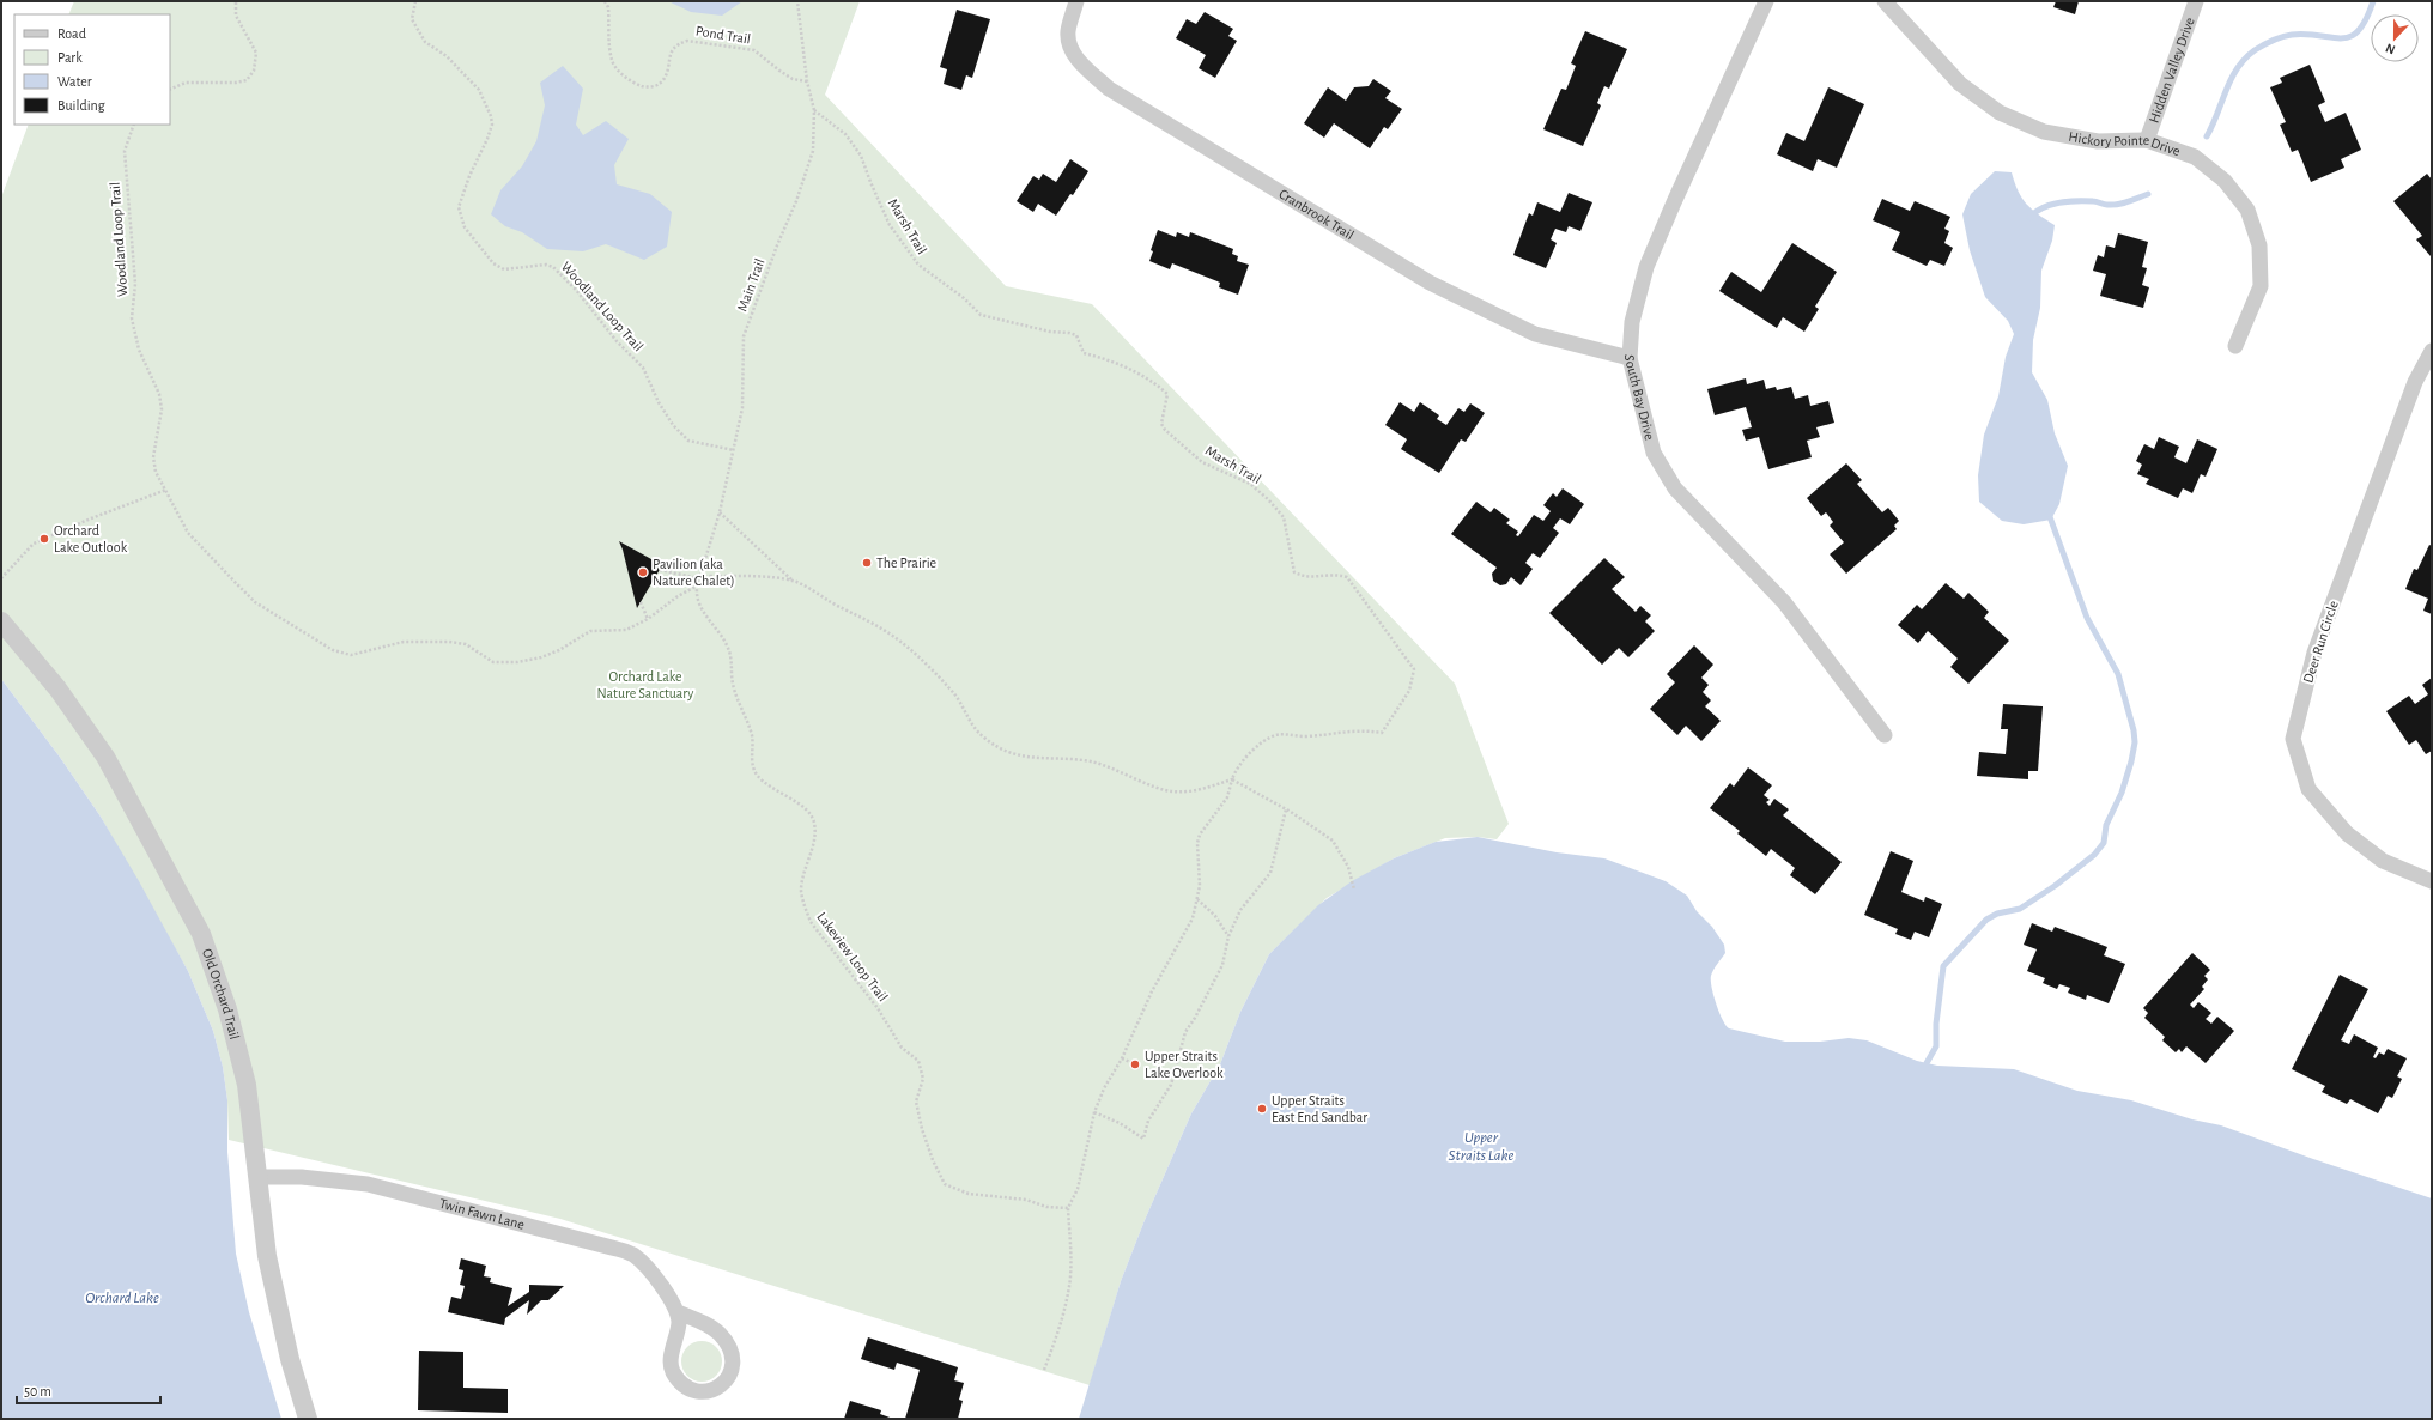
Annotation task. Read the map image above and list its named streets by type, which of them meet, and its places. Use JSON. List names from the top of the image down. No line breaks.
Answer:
{"streets":{"street":["Hidden Valley Drive","Hickory Pointe Drive","Cranbrook Trail","South Bay Drive","Deer Run Circle","Old Orchard Trail","Twin Fawn Lane"],"path":["Pond Trail","Marsh Trail","Woodland Loop Trail","Main Trail","Lakeview Loop Trail"]},"crossings":[["Pond Trail","Main Trail"],["Hidden Valley Drive","Hickory Pointe Drive"],["Cranbrook Trail","South Bay Drive"],["Marsh Trail","Main Trail"],["Woodland Loop Trail","Main Trail"],["Woodland Loop Trail","Lakeview Loop Trail"],["Old Orchard Trail","Twin Fawn Lane"]],"water":["Upper Straits Lake","Orchard Lake"],"parks":["Orchard Lake Nature Sanctuary"],"places":["Orchard Lake Outlook","The Prairie","Pavilion (aka Nature Chalet)","Upper Straits Lake Overlook","Upper Straits East End Sandbar"],"legend":["Road","Park","Water","Building"],"scale_bar":"50 m","north":"bottom"}
